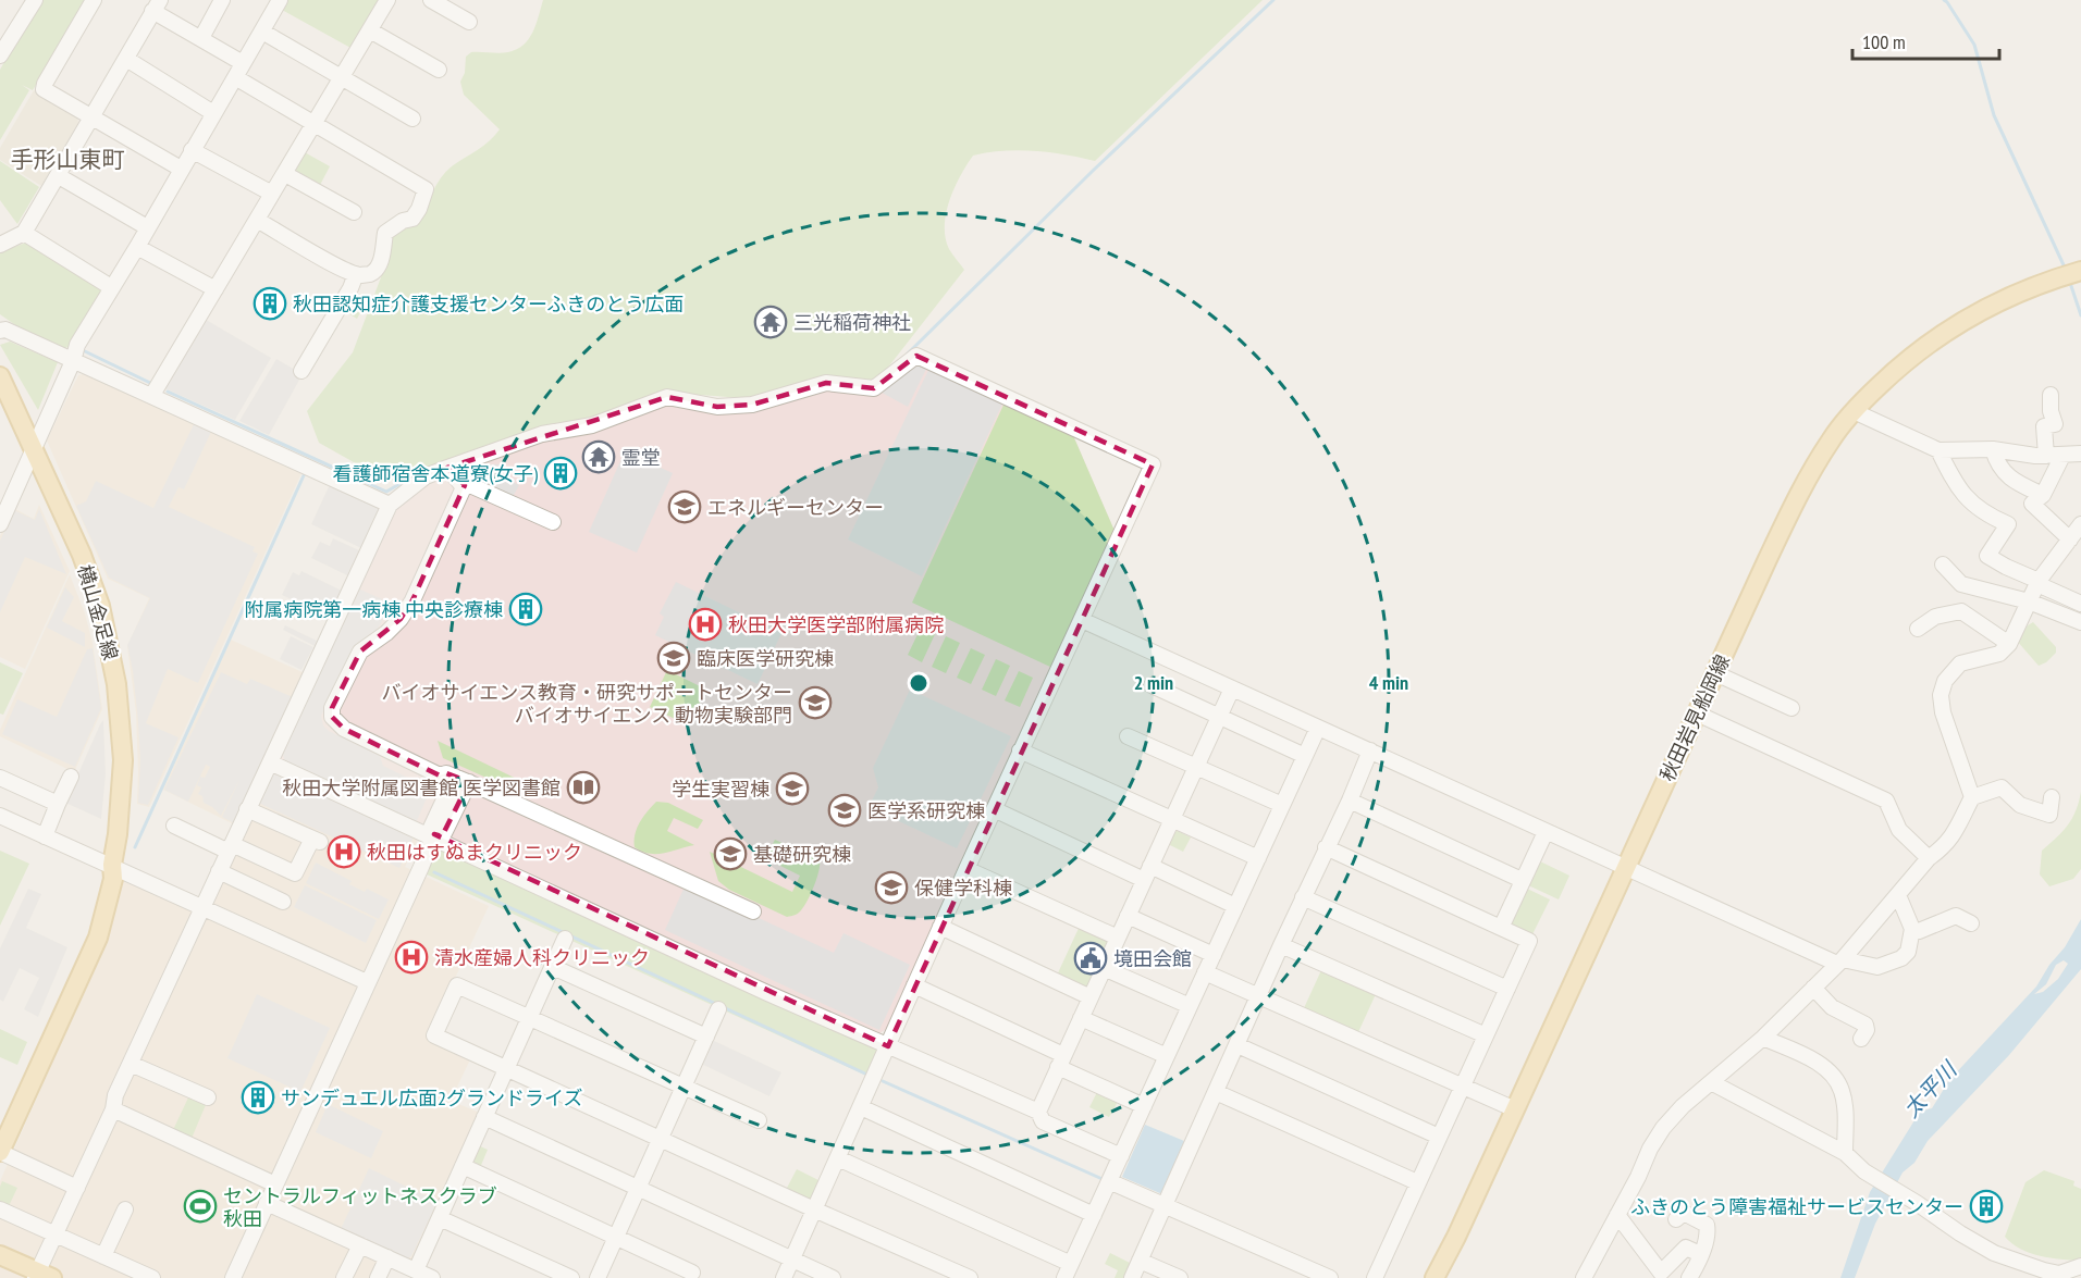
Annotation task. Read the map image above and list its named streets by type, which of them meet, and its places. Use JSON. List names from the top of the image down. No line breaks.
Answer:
{"streets":{"main road":["横山金足線","秋田岩見船岡線"]},"districts":["手形山東町"],"water":["太平川"],"places":{"building":["秋田認知症介護支援センターふきのとう広面","看護師宿舎本道寮(女子)","附属病院第一病棟 中央診療棟","サンデュエル広面2グランドライズ","ふきのとう障害福祉サービスセンター"],"temple":["三光稲荷神社","霊堂"],"school or university":["エネルギーセンター","臨床医学研究棟","バイオサイエンス教育・研究サポートセンター バイオサイエンス 動物実験部門","学生実習棟","医学系研究棟","基礎研究棟","保健学科棟"],"hospital":["秋田大学医学部附属病院","秋田はすぬまクリニック","清水産婦人科クリニック"],"library":["秋田大学附属図書館 医学図書館"],"public building":["境田会館"],"sports":["セントラルフィットネスクラブ 秋田"]},"scale_bar":"100 m","rings":["2 min","4 min"]}
